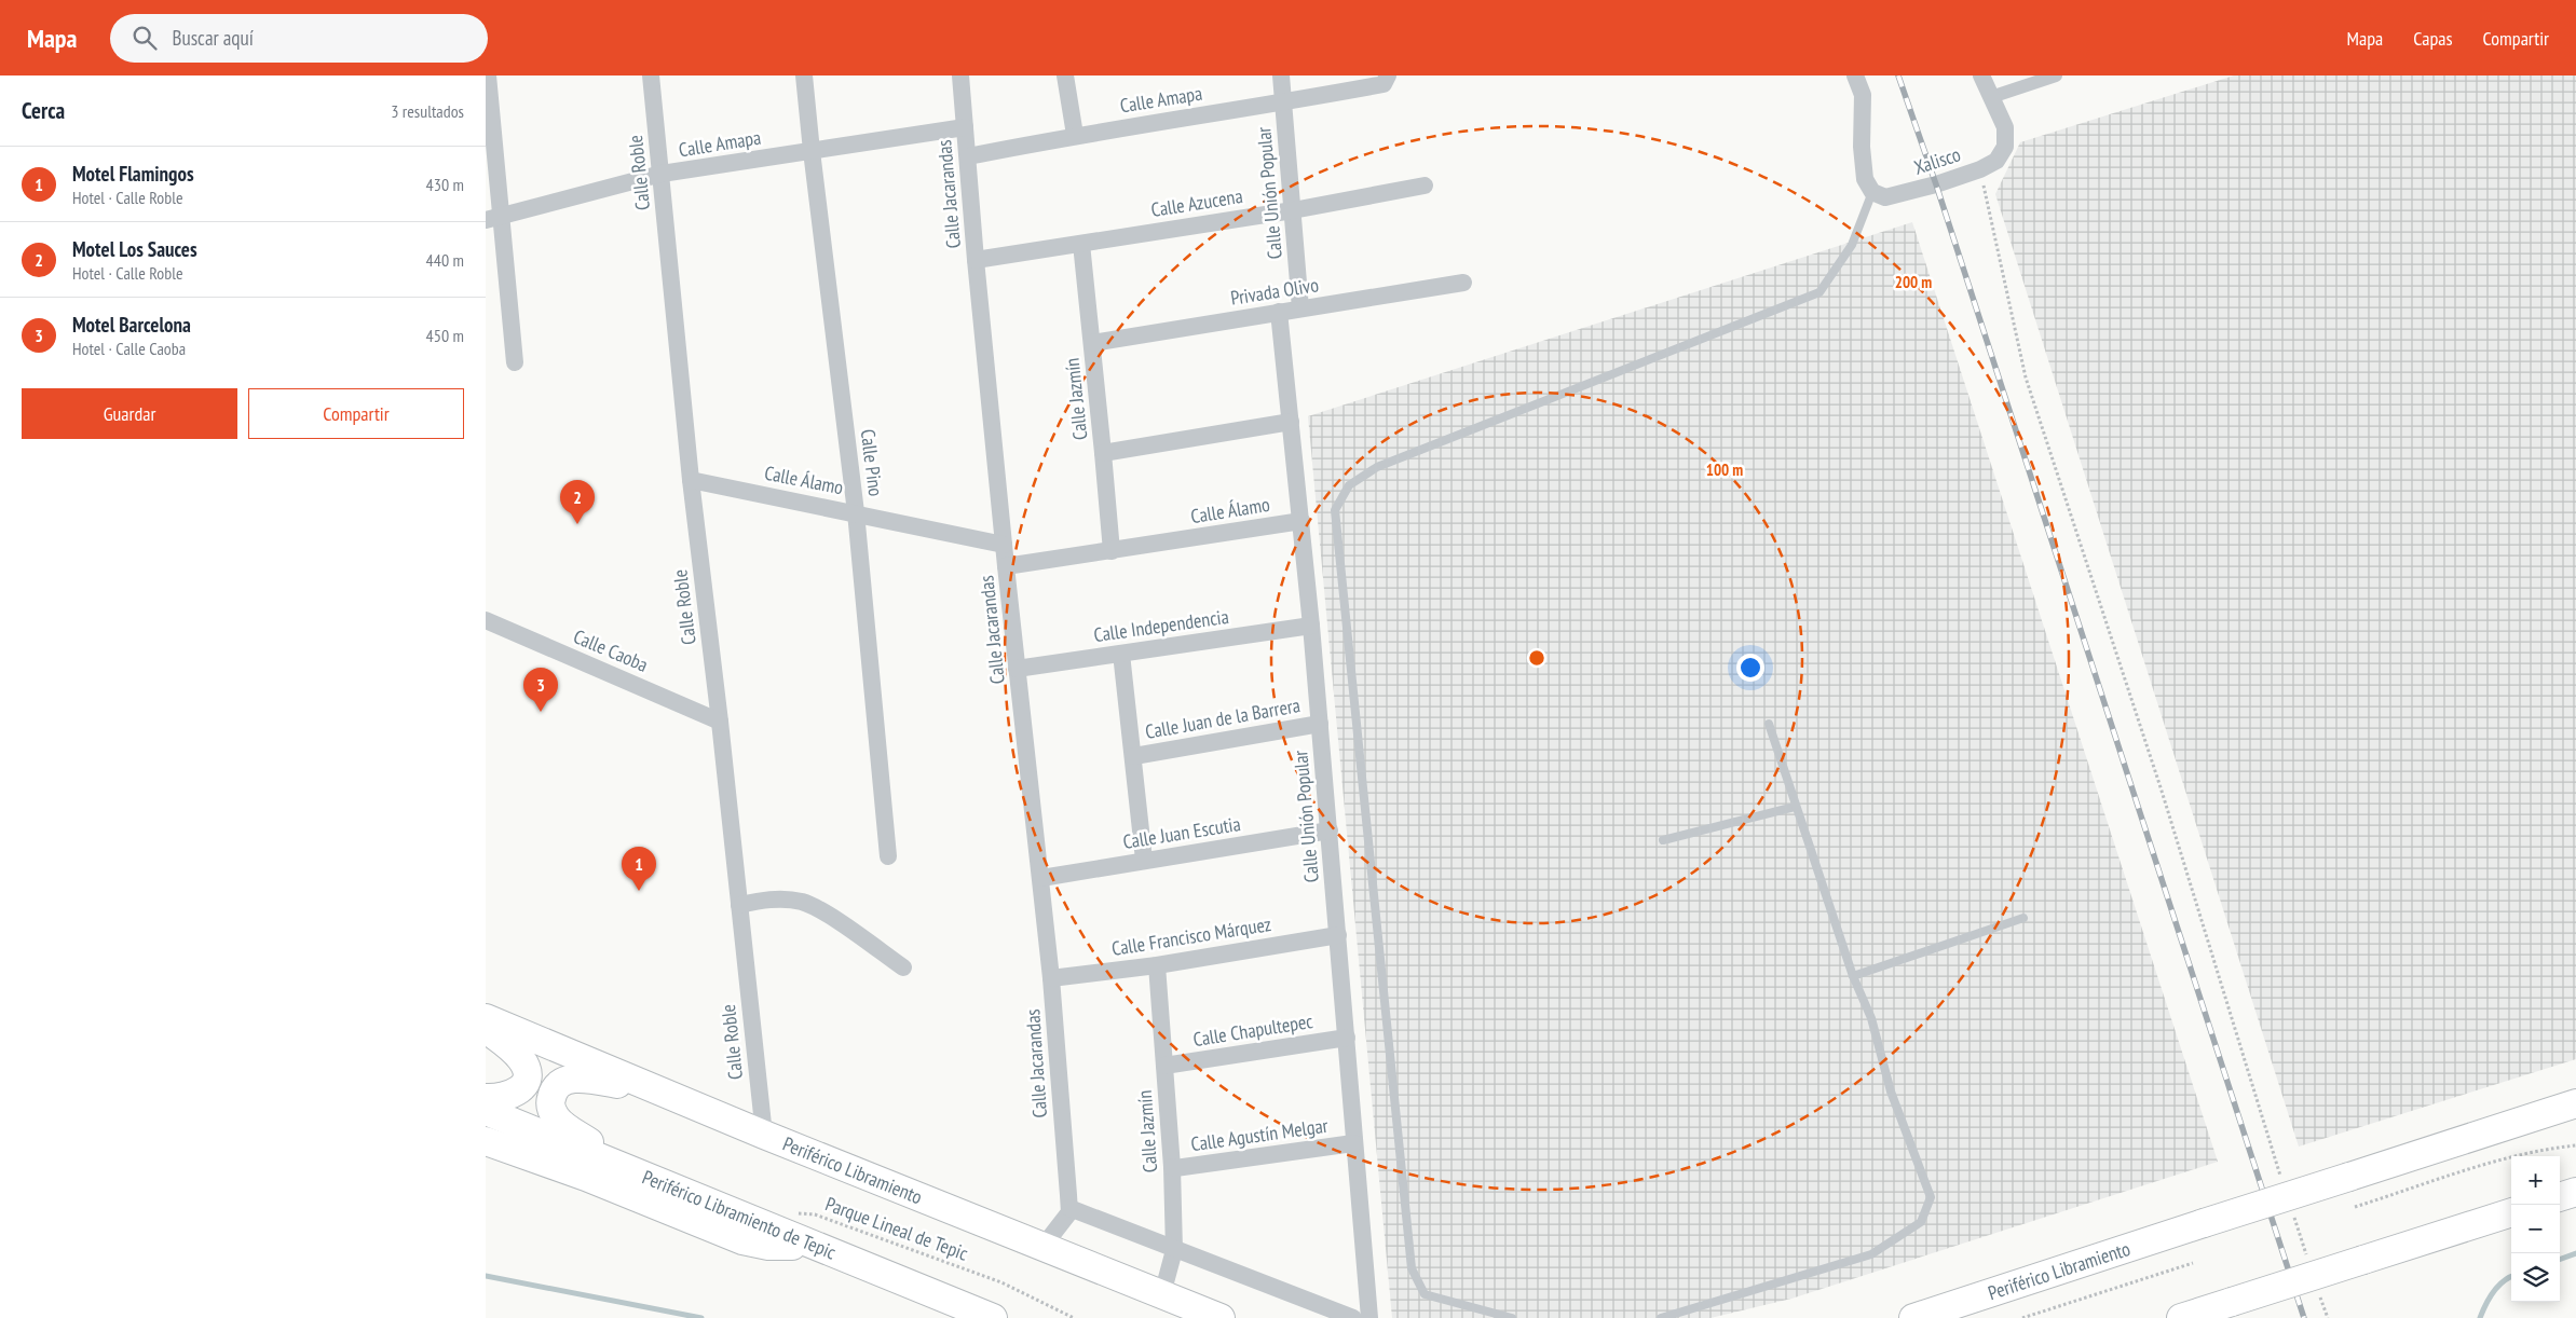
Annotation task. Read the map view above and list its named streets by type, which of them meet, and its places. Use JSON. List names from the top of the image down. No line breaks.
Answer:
{"streets":{"highway":["Periférico Libramiento","Periférico Libramiento de Tepic"],"street":["Calle Amapa","Xalisco","Calle Roble","Calle Unión Popular","Calle Jacarandas","Calle Azucena","Privada Olivo","Calle Jazmín","Calle Pino","Calle Álamo","Calle Independencia","Calle Caoba","Calle Juan de la Barrera","Calle Juan Escutia","Calle Francisco Márquez","Calle Chapultepec","Calle Agustín Melgar"],"path":["Parque Lineal de Tepic"]},"crossings":[["Calle Amapa","Calle Roble"],["Calle Amapa","Calle Unión Popular"],["Calle Amapa","Calle Jacarandas"],["Calle Amapa","Calle Pino"],["Calle Roble","Calle Álamo"],["Calle Roble","Calle Caoba"],["Calle Roble","Periférico Libramiento"],["Calle Unión Popular","Calle Azucena"],["Calle Unión Popular","Privada Olivo"],["Calle Unión Popular","Calle Álamo"],["Calle Unión Popular","Calle Independencia"],["Calle Unión Popular","Calle Juan de la Barrera"],["Calle Unión Popular","Calle Juan Escutia"],["Calle Unión Popular","Calle Francisco Márquez"],["Calle Unión Popular","Calle Chapultepec"],["Calle Unión Popular","Calle Agustín Melgar"],["Calle Jacarandas","Calle Azucena"],["Calle Jacarandas","Calle Álamo"],["Calle Jacarandas","Calle Independencia"],["Calle Jacarandas","Calle Juan Escutia"],["Calle Jacarandas","Calle Francisco Márquez"],["Calle Azucena","Calle Jazmín"],["Privada Olivo","Calle Jazmín"],["Calle Jazmín","Calle Álamo"],["Calle Jazmín","Calle Francisco Márquez"],["Calle Jazmín","Calle Chapultepec"],["Calle Jazmín","Calle Agustín Melgar"],["Calle Jazmín","Periférico Libramiento"],["Calle Pino","Calle Álamo"]],"page":{"header":"Mapa","search":"Buscar aquí","nav":["Mapa","Capas","Compartir"],"heading":["Cerca","3 resultados"],"list":[{"mark":"1","name":"Motel Flamingos","note":"Hotel · Calle Roble","value":"430 m"},{"mark":"2","name":"Motel Los Sauces","note":"Hotel · Calle Roble","value":"440 m"},{"mark":"3","name":"Motel Barcelona","note":"Hotel · Calle Caoba","value":"450 m"}],"buttons":["Guardar","Compartir"],"pins":["2","3","1"],"map_buttons":["+","−"]},"rings":["200 m","100 m"]}
